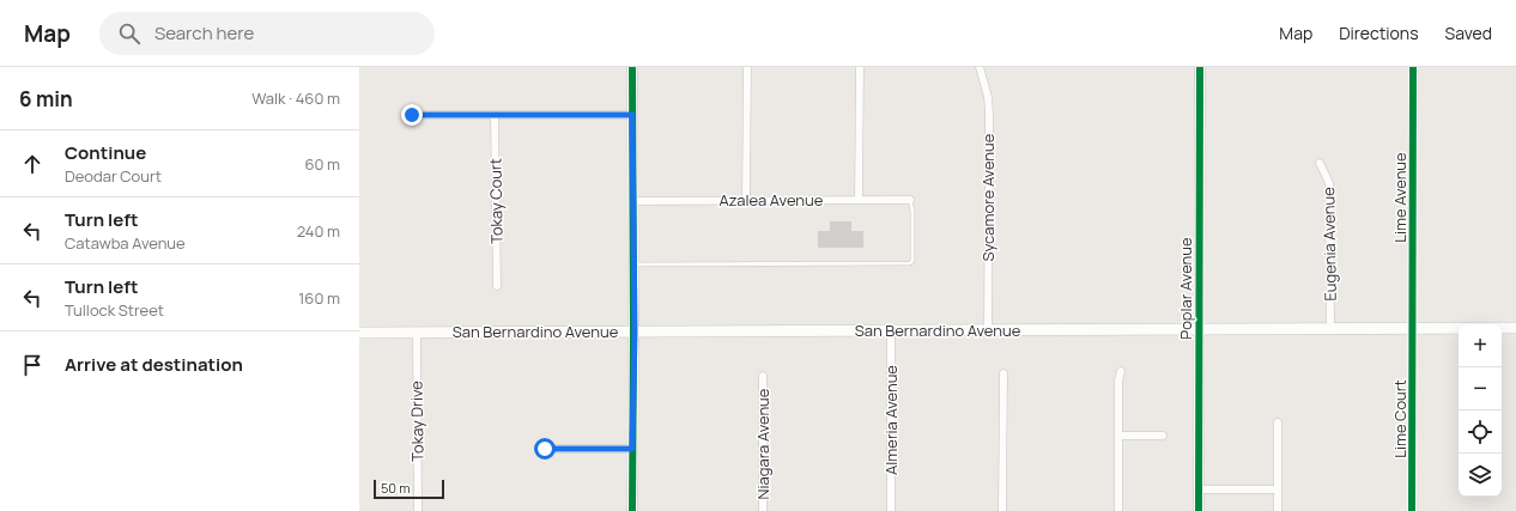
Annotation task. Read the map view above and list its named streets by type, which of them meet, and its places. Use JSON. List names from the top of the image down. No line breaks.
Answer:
{"streets":{"main road":["San Bernardino Avenue"],"street":["Sycamore Avenue","Lime Avenue","Azalea Avenue","Tokay Court","Eugenia Avenue","Poplar Avenue","Lime Court","Almeria Avenue","Tokay Drive","Niagara Avenue"]},"crossings":[["Sycamore Avenue","San Bernardino Avenue"],["Lime Avenue","San Bernardino Avenue"],["Lime Avenue","Lime Court"],["Eugenia Avenue","San Bernardino Avenue"],["Poplar Avenue","San Bernardino Avenue"],["San Bernardino Avenue","Lime Court"],["San Bernardino Avenue","Almeria Avenue"],["San Bernardino Avenue","Tokay Drive"]],"scale_bar":"50 m","page":{"header":"Map","search":"Search here","nav":["Map","Directions","Saved"],"heading":["6 min","Walk · 460 m"],"list":[["Continue","Deodar Court","60 m"],["Turn left","Catawba Avenue","240 m"],["Turn left","Tullock Street","160 m"],"Arrive at destination"],"map_buttons":["+","−"],"scale":"50 m"}}
